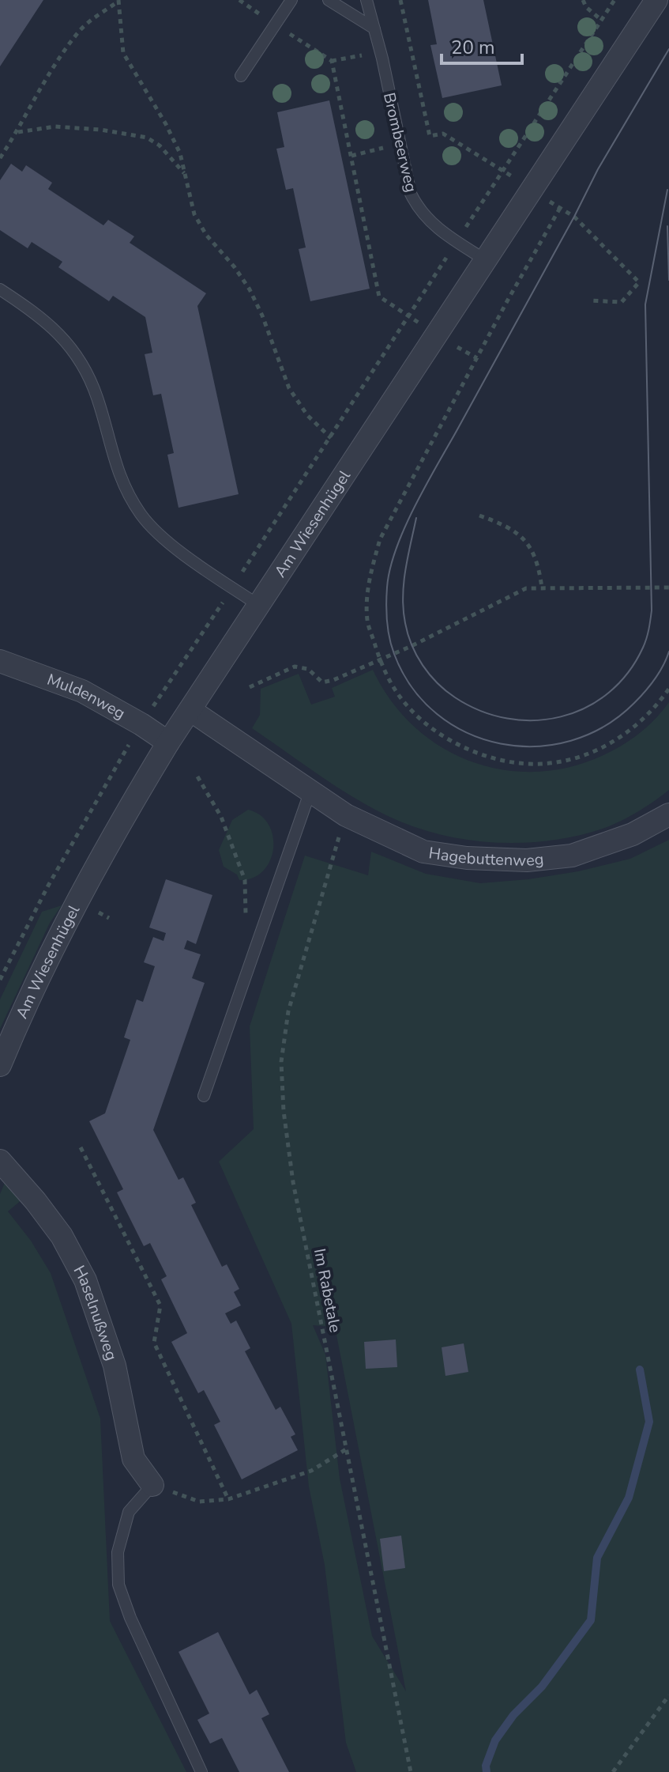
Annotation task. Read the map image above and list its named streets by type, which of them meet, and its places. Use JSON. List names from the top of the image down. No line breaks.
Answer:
{"streets":{"street":["Am Wiesenhügel","Muldenweg","Hagebuttenweg","Haselnußweg"],"lane":["Brombeerweg"],"path":["Im Rabetale"]},"crossings":[["Brombeerweg","Am Wiesenhügel"],["Am Wiesenhügel","Muldenweg"],["Am Wiesenhügel","Hagebuttenweg"],["Hagebuttenweg","Im Rabetale"]],"scale_bar":"20 m"}
